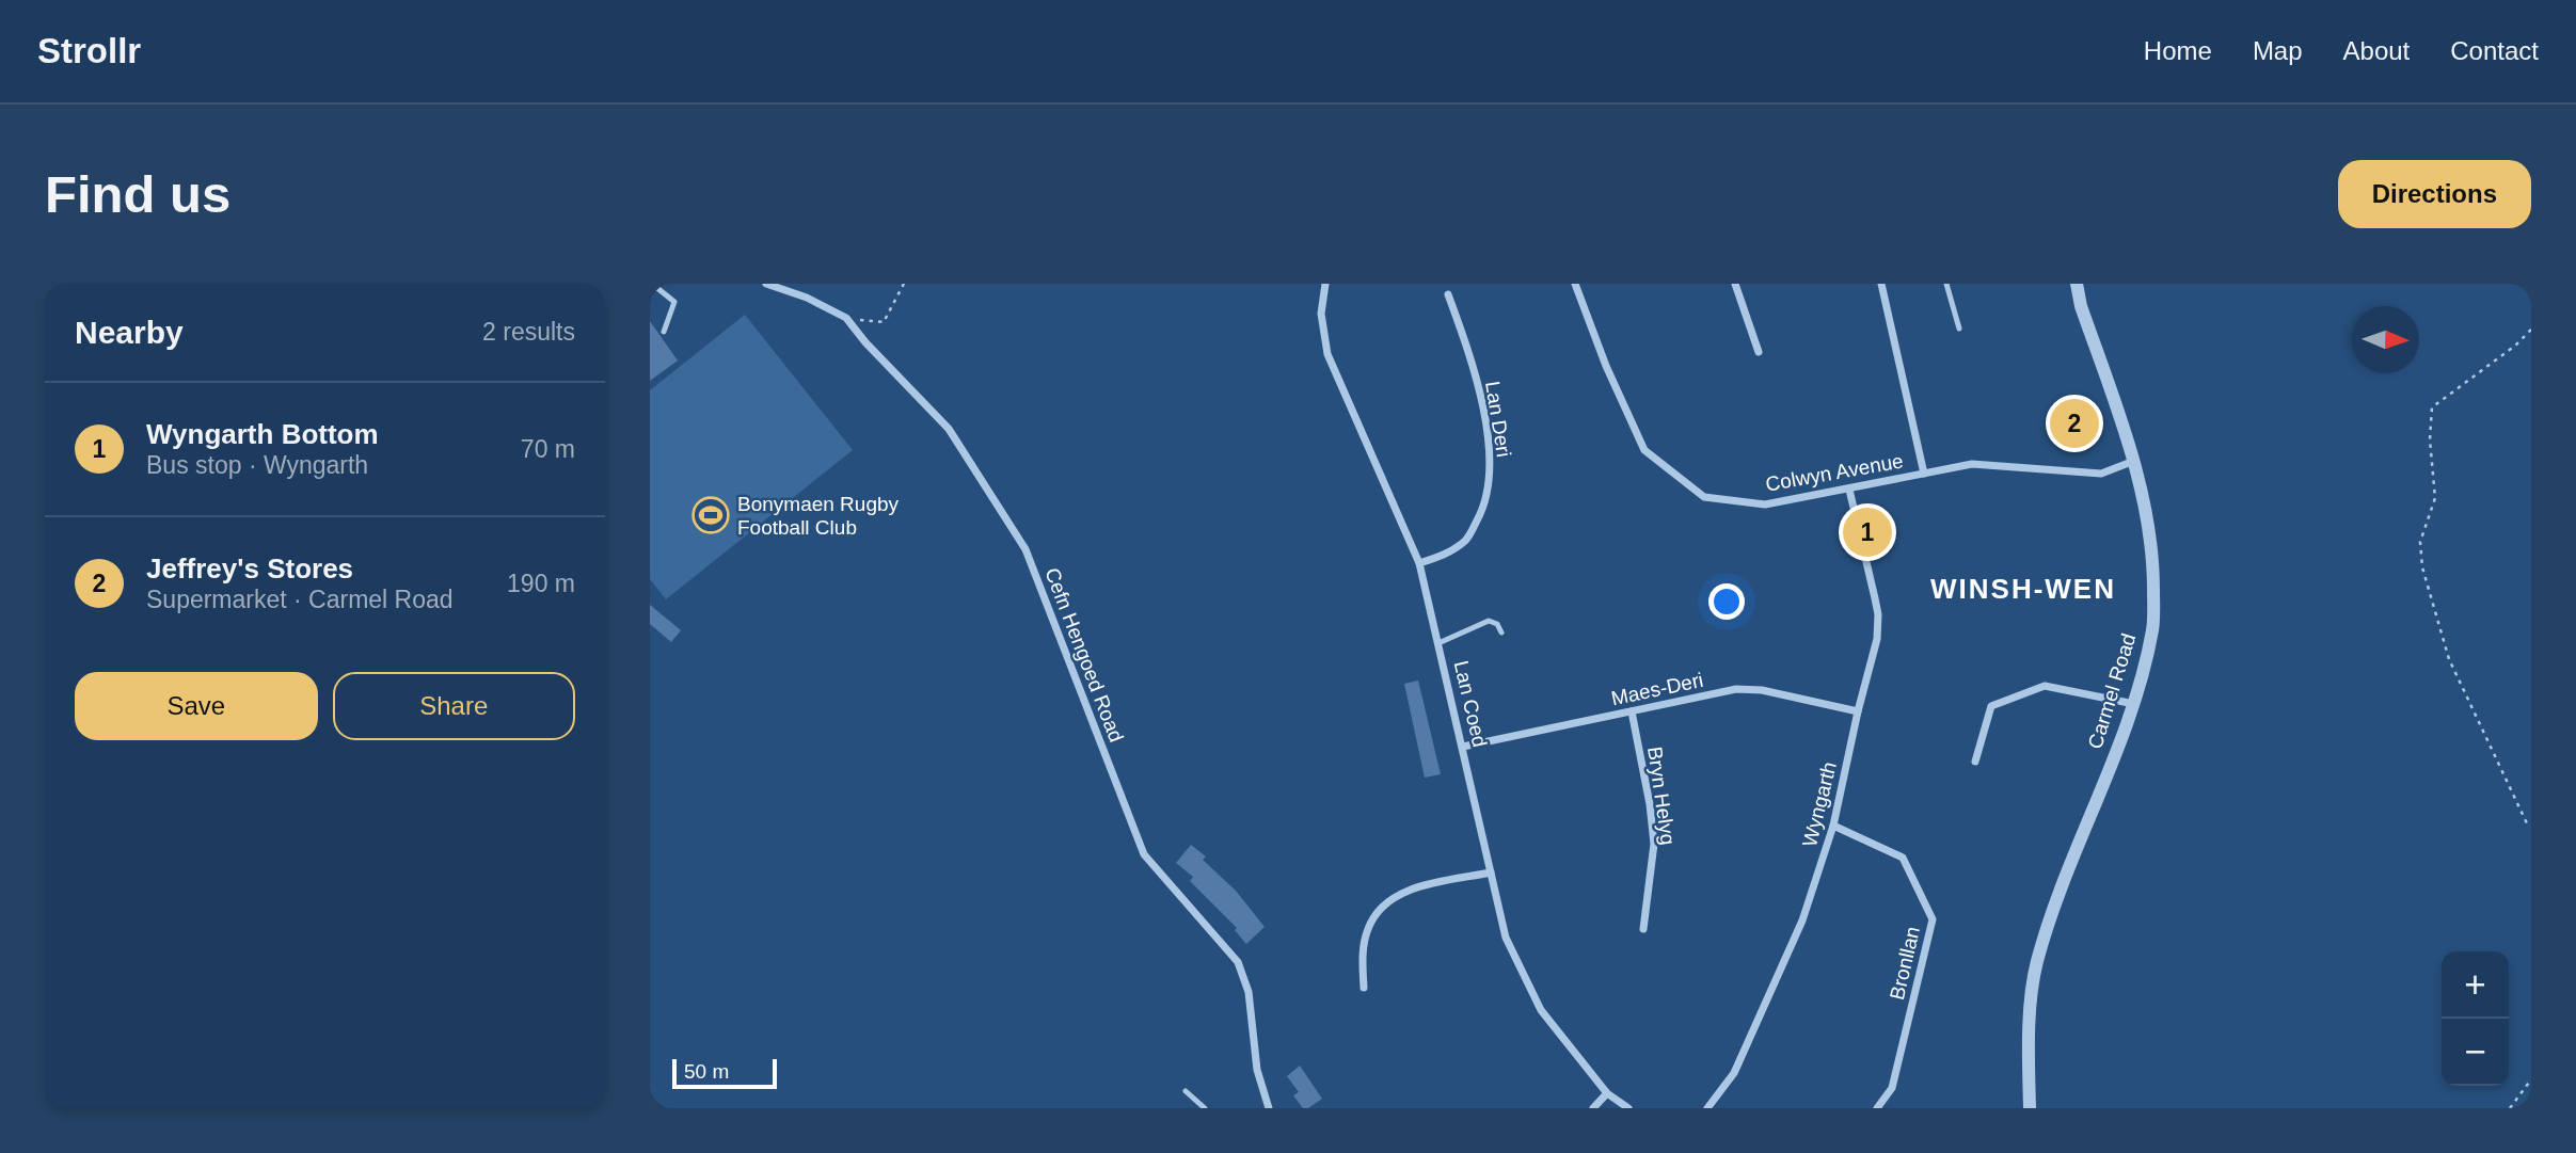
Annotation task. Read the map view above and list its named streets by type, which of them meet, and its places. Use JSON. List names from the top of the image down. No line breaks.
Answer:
{"streets":{"street":["Lan Deri","Colwyn Avenue","Cefn Hengoed Road","Maes-Deri","Carmel Road","Lan Coed","Bryn Helyg","Wyngarth","Bronllan"]},"crossings":[["Lan Deri","Lan Coed"],["Colwyn Avenue","Carmel Road"],["Colwyn Avenue","Wyngarth"],["Maes-Deri","Lan Coed"],["Maes-Deri","Bryn Helyg"],["Maes-Deri","Wyngarth"],["Wyngarth","Bronllan"]],"districts":["WINSH-WEN"],"places":{"sports":["Bonymaen Rugby Football Club"]},"scale_bar":"50 m","north":"right","page":{"header":"Strollr","nav":["Home","Map","About","Contact"],"buttons":["Directions",["Save","Share"]],"title":"Find us","heading":["Nearby","2 results"],"list":[{"mark":"1","name":"Wyngarth Bottom","note":"Bus stop · Wyngarth","value":"70 m"},{"mark":"2","name":"Jeffrey's Stores","note":"Supermarket · Carmel Road","value":"190 m"}],"pins":["2","1"],"map_buttons":["+","−"],"scale":"50 m"}}
